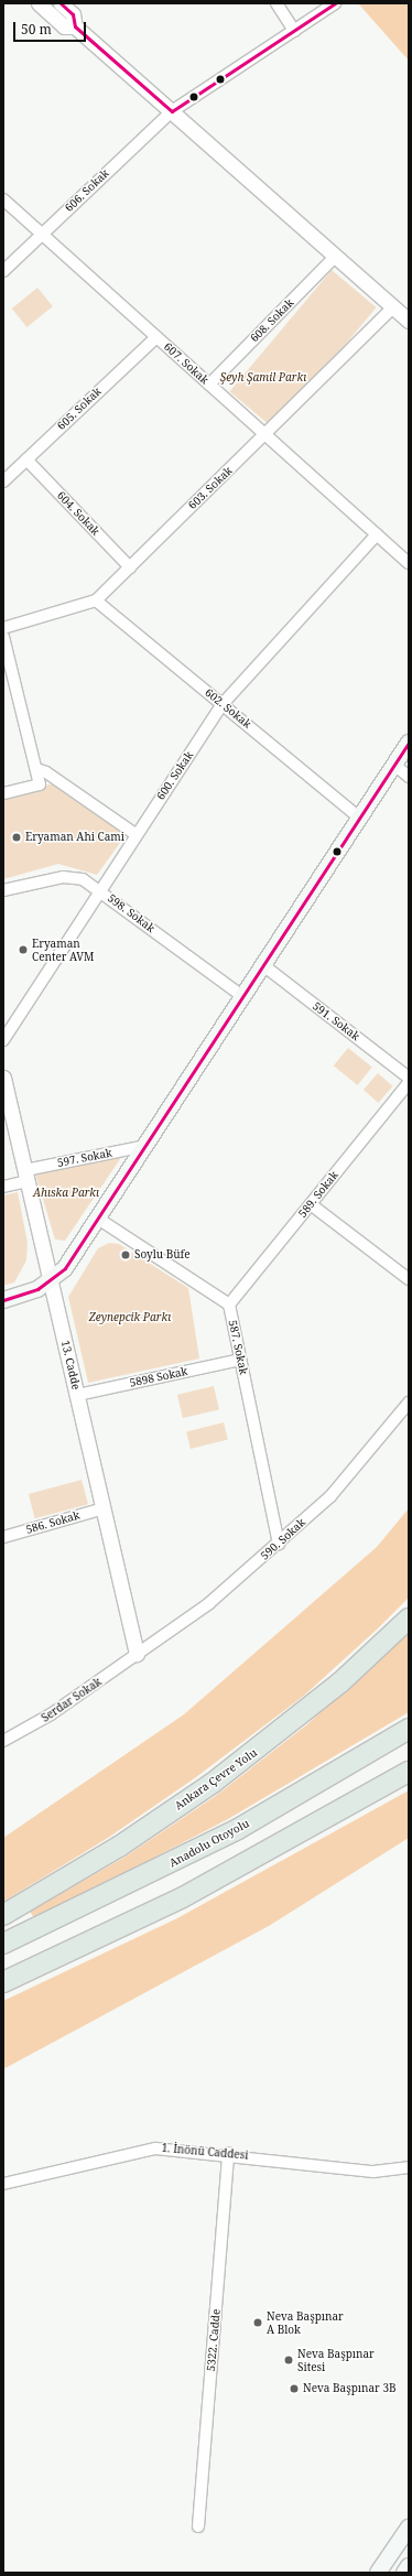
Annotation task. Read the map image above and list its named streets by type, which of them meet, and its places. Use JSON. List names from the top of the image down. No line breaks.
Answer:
{"streets":{"highway":["Ankara Çevre Yolu","Anadolu Otoyolu"],"street":["606. Sokak","608. Sokak","607. Sokak","605. Sokak","603. Sokak","604. Sokak","602. Sokak","600. Sokak","598. Sokak","591. Sokak","597. Sokak","589. Sokak","587. Sokak","13. Cadde","5898 Sokak","586. Sokak","590. Sokak","Serdar Sokak","1. İnönü Caddesi","5322. Cadde"]},"crossings":[["606. Sokak","607. Sokak"],["608. Sokak","607. Sokak"],["607. Sokak","605. Sokak"],["607. Sokak","603. Sokak"],["607. Sokak","600. Sokak"],["605. Sokak","604. Sokak"],["603. Sokak","604. Sokak"],["603. Sokak","602. Sokak"],["602. Sokak","600. Sokak"],["600. Sokak","598. Sokak"],["597. Sokak","13. Cadde"],["589. Sokak","587. Sokak"],["587. Sokak","5898 Sokak"],["587. Sokak","590. Sokak"],["13. Cadde","5898 Sokak"],["13. Cadde","586. Sokak"],["13. Cadde","590. Sokak"],["13. Cadde","Serdar Sokak"],["590. Sokak","Serdar Sokak"],["1. İnönü Caddesi","5322. Cadde"]],"parks":["Şeyh Şamil Parkı","Ahıska Parkı","Zeynepcik Parkı"],"places":["Eryaman Ahi Cami","Eryaman Center AVM","Soylu Büfe","Neva Başpınar A Blok","Neva Başpınar Sitesi","Neva Başpınar 3B"],"scale_bar":"50 m"}
